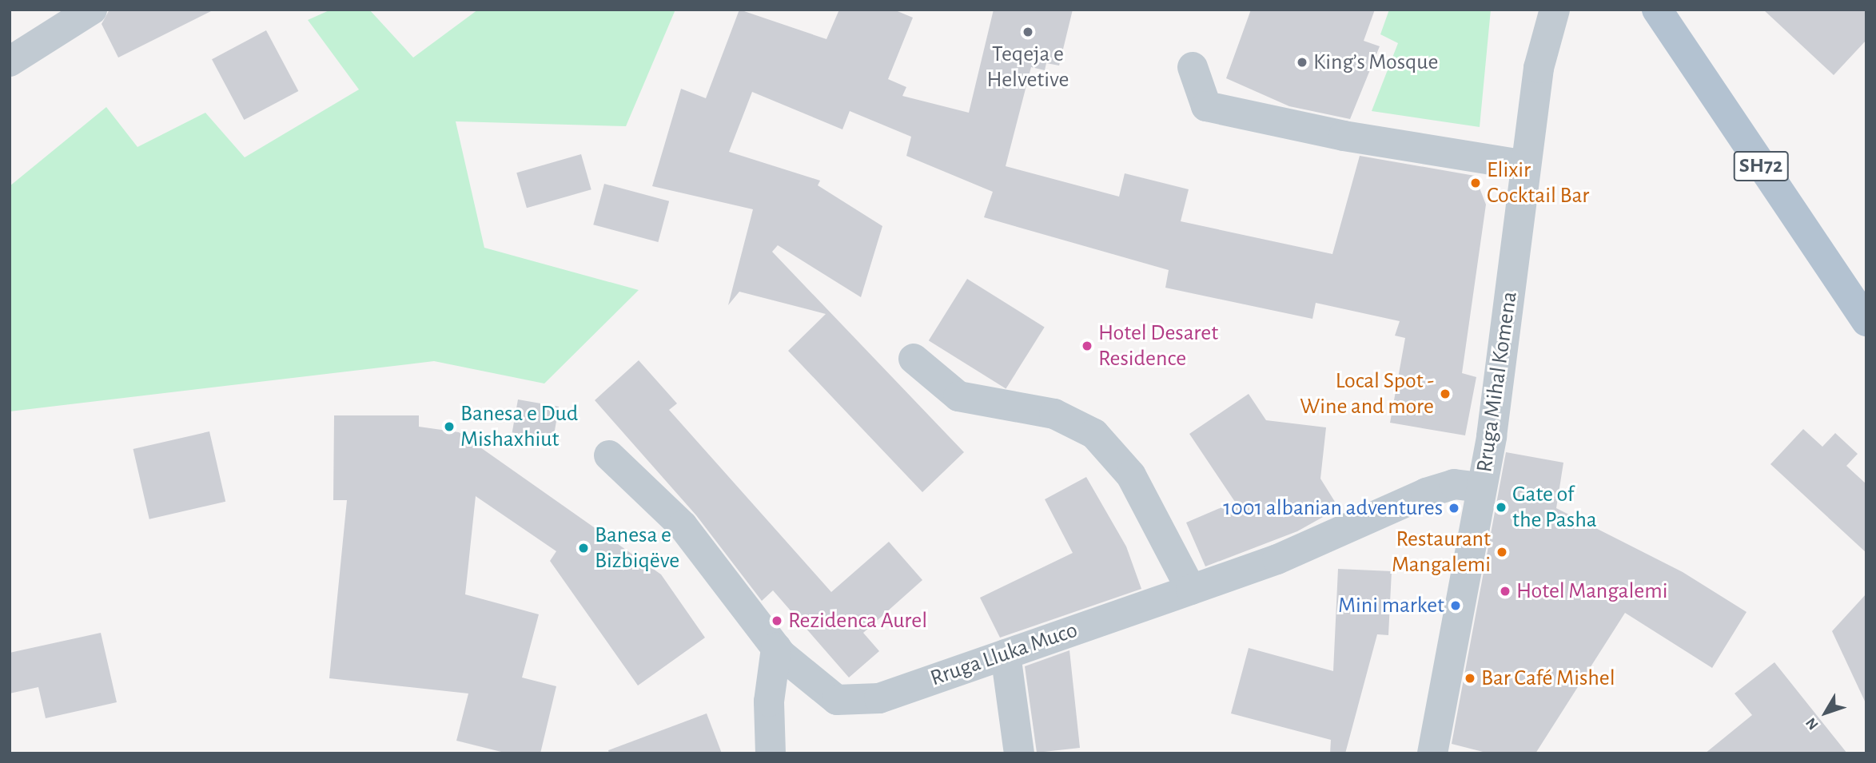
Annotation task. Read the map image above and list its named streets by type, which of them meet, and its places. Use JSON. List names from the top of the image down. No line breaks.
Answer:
{"streets":{"main road":["SH72"],"street":["Rruga Mihal Komena","Rruga Lluka Muco"]},"crossings":[["Rruga Mihal Komena","Rruga Lluka Muco"]],"places":["Teqeja e Helvetive","King’s Mosque","Elixir Cocktail Bar","Hotel Desaret Residence","Local Spot - Wine and more","Banesa e Dud Mishaxhiut","Gate of the Pasha","1001 albanian adventures","Banesa e Bizbiqëve","Restaurant Mangalemi","Hotel Mangalemi","Mini market","Rezidenca Aurel","Bar Café Mishel"],"north":"bottom left"}
